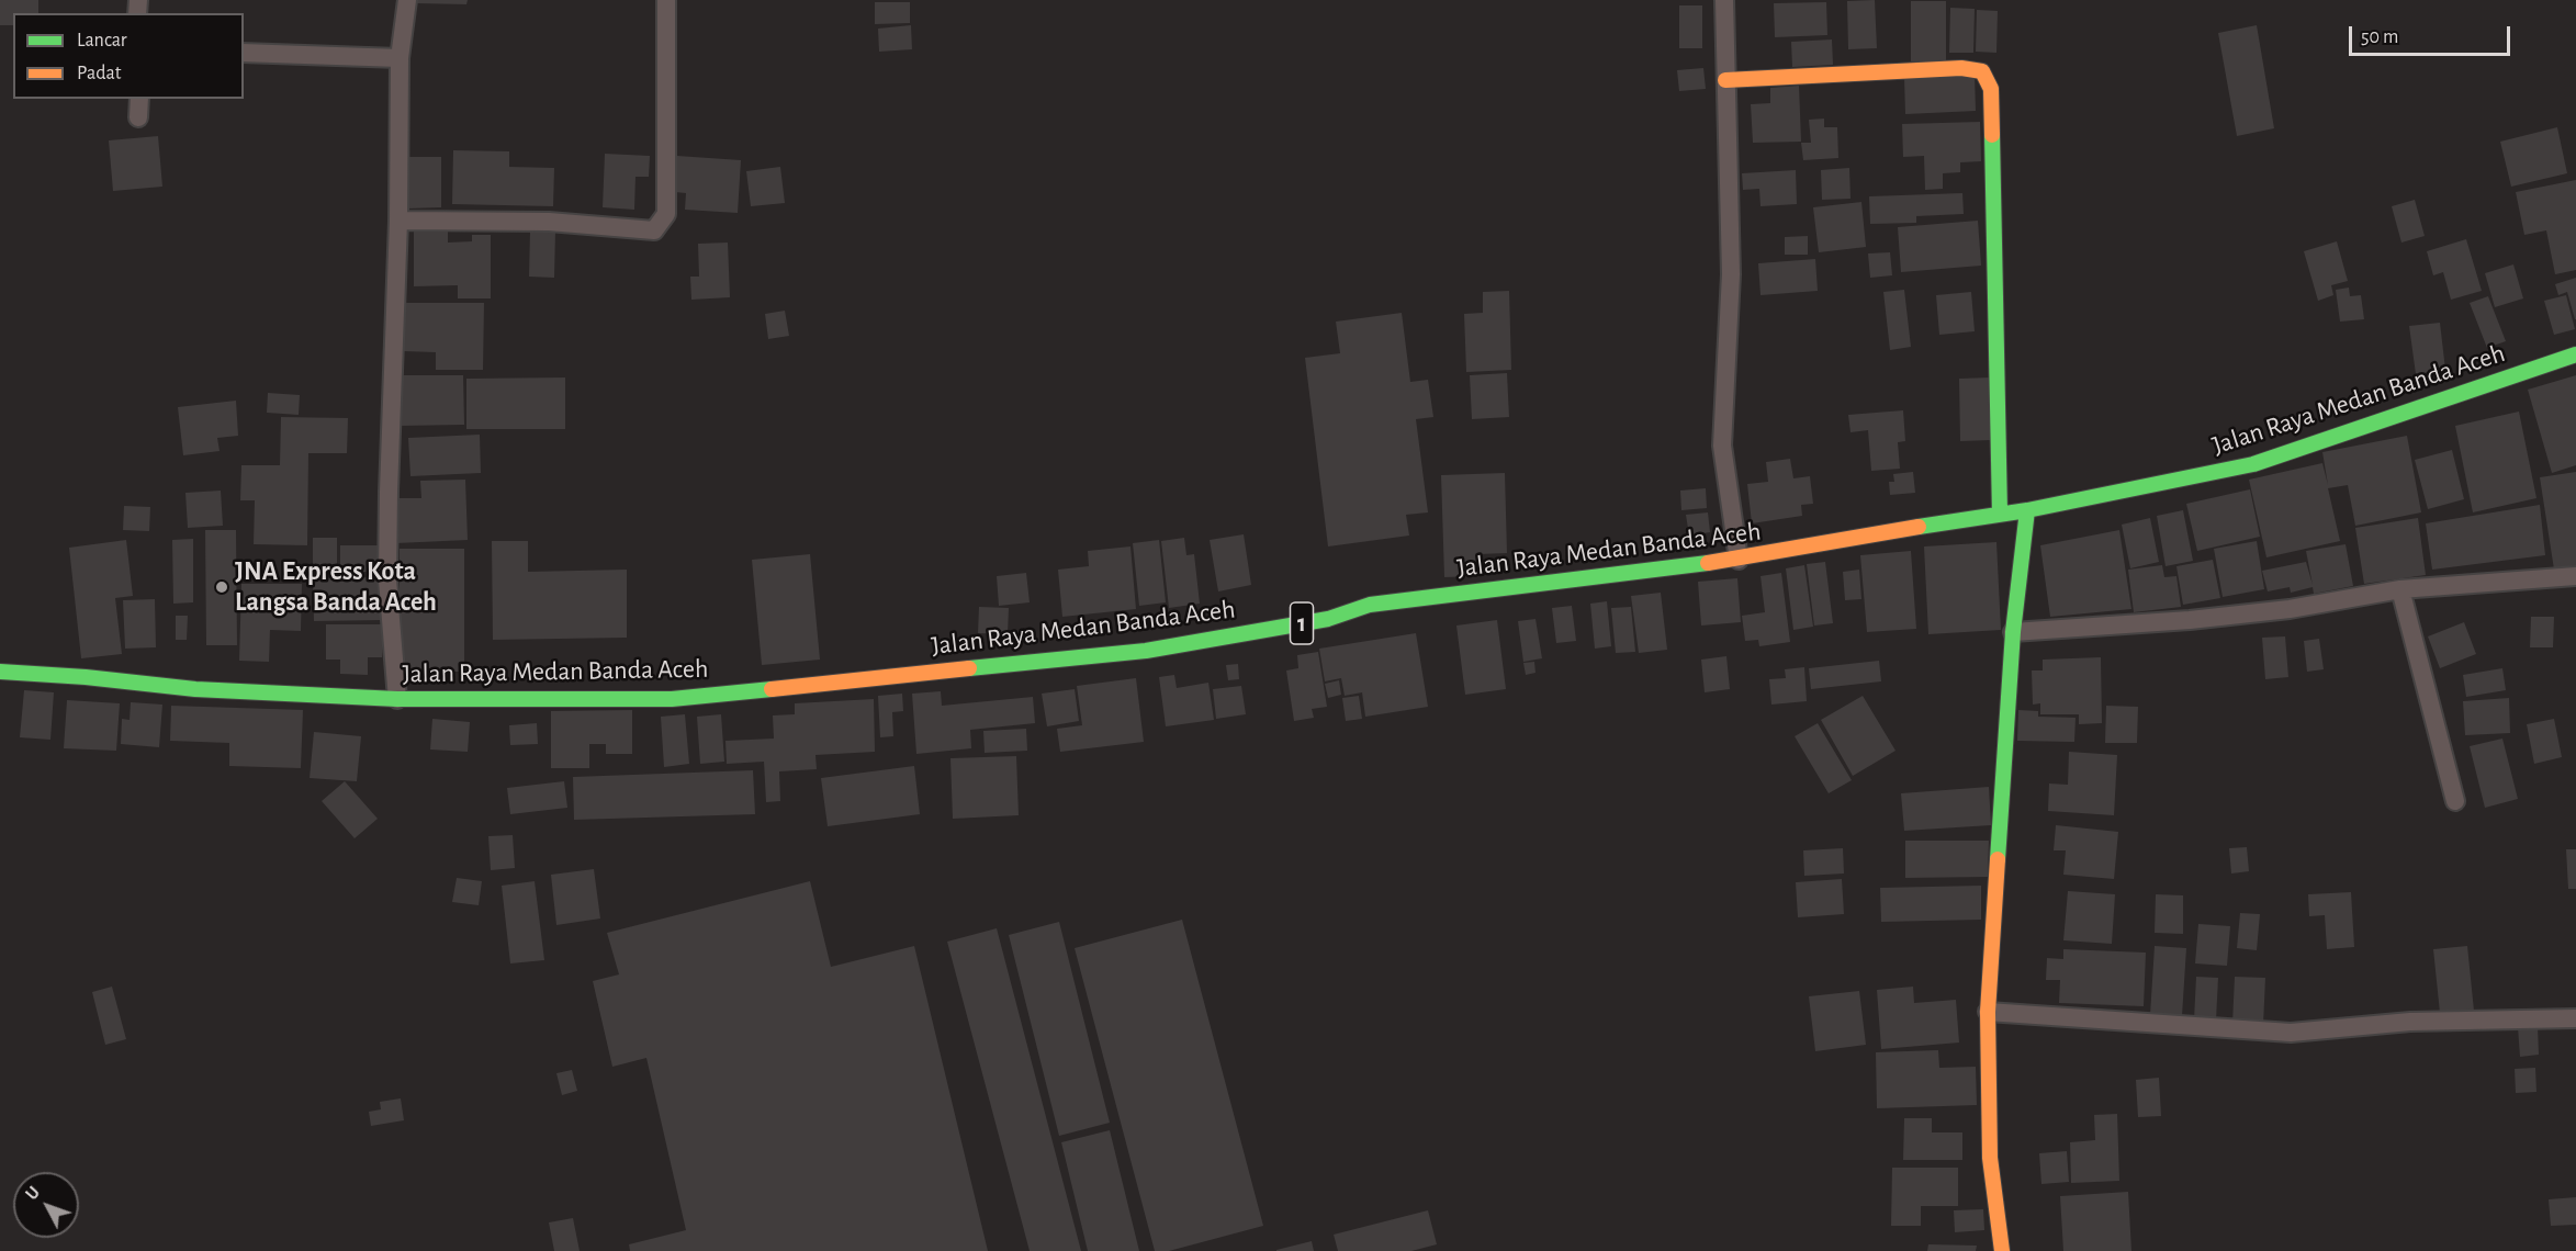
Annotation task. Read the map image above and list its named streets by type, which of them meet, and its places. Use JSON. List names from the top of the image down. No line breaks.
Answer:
{"streets":{"main road":["Jalan Raya Medan Banda Aceh","1"]},"places":["JNA Express Kota Langsa Banda Aceh"],"legend":["Lancar","Padat"],"scale_bar":"50 m","north":"top left"}
